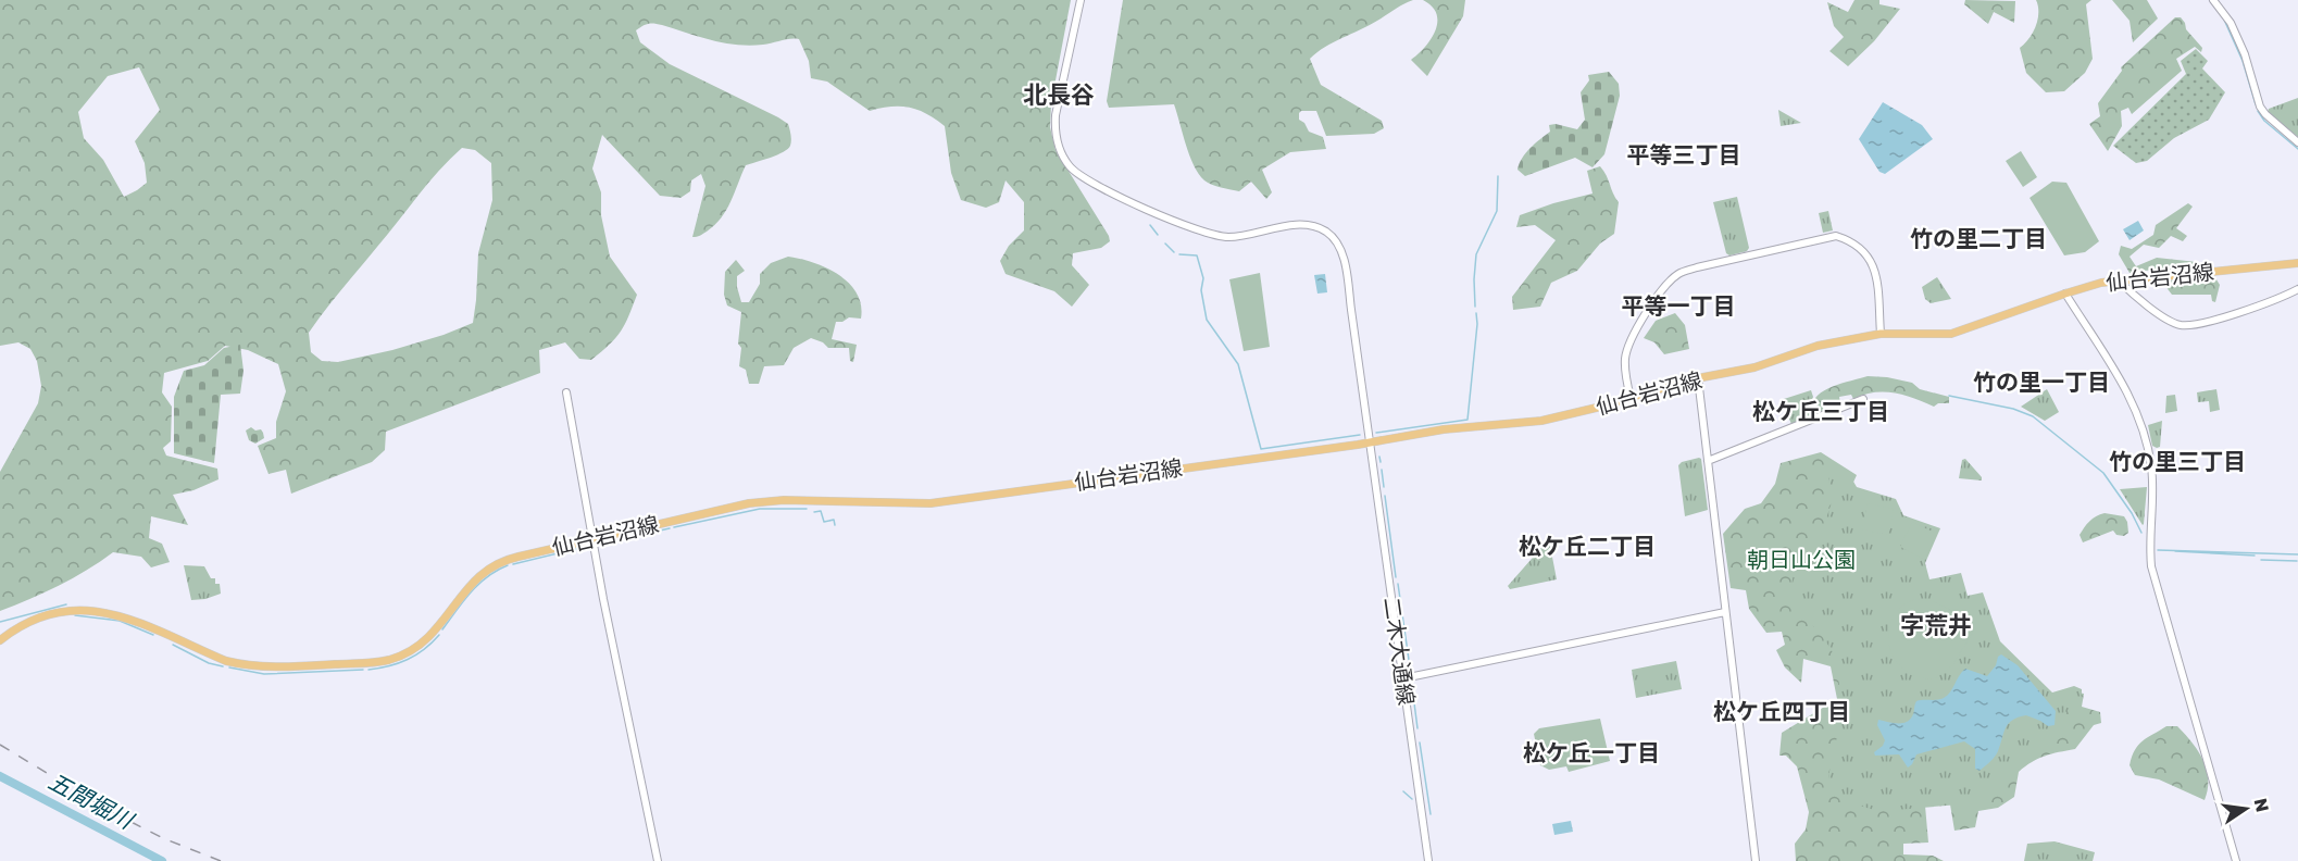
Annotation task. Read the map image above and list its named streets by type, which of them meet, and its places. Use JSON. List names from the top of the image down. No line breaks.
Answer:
{"streets":{"main road":["仙台岩沼線"],"street":["二木大通線"]},"crossings":[["仙台岩沼線","二木大通線"]],"districts":["北長谷","平等三丁目","竹の里二丁目","平等一丁目","竹の里一丁目","松ケ丘三丁目","竹の里三丁目","松ケ丘二丁目","字荒井","松ケ丘四丁目","松ケ丘一丁目"],"water":["五間堀川"],"parks":["朝日山公園"],"north":"right"}
